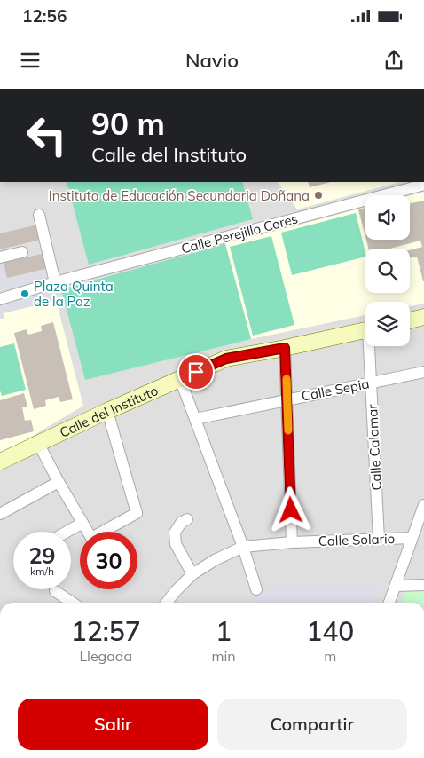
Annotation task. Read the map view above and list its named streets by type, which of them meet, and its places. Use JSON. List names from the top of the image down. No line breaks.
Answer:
{"streets":{"street":["Calle Perejillo Cores","Calle Sepia","Calle del Instituto","Calle Calamar","Calle Solario"]},"crossings":[["Calle Sepia","Calle Calamar"],["Calle Calamar","Calle Solario"]],"places":["Instituto de Educación Secundaria Doñana","Plaza Quinta de la Paz"],"page":{"status":"12:56","header":"Navio","turn":["90 m","Calle del Instituto"],"speed":"29 km/h","limit":"30","eta":["12:57","Llegada","1","min","140","m"],"buttons":["Salir","Compartir"]}}
